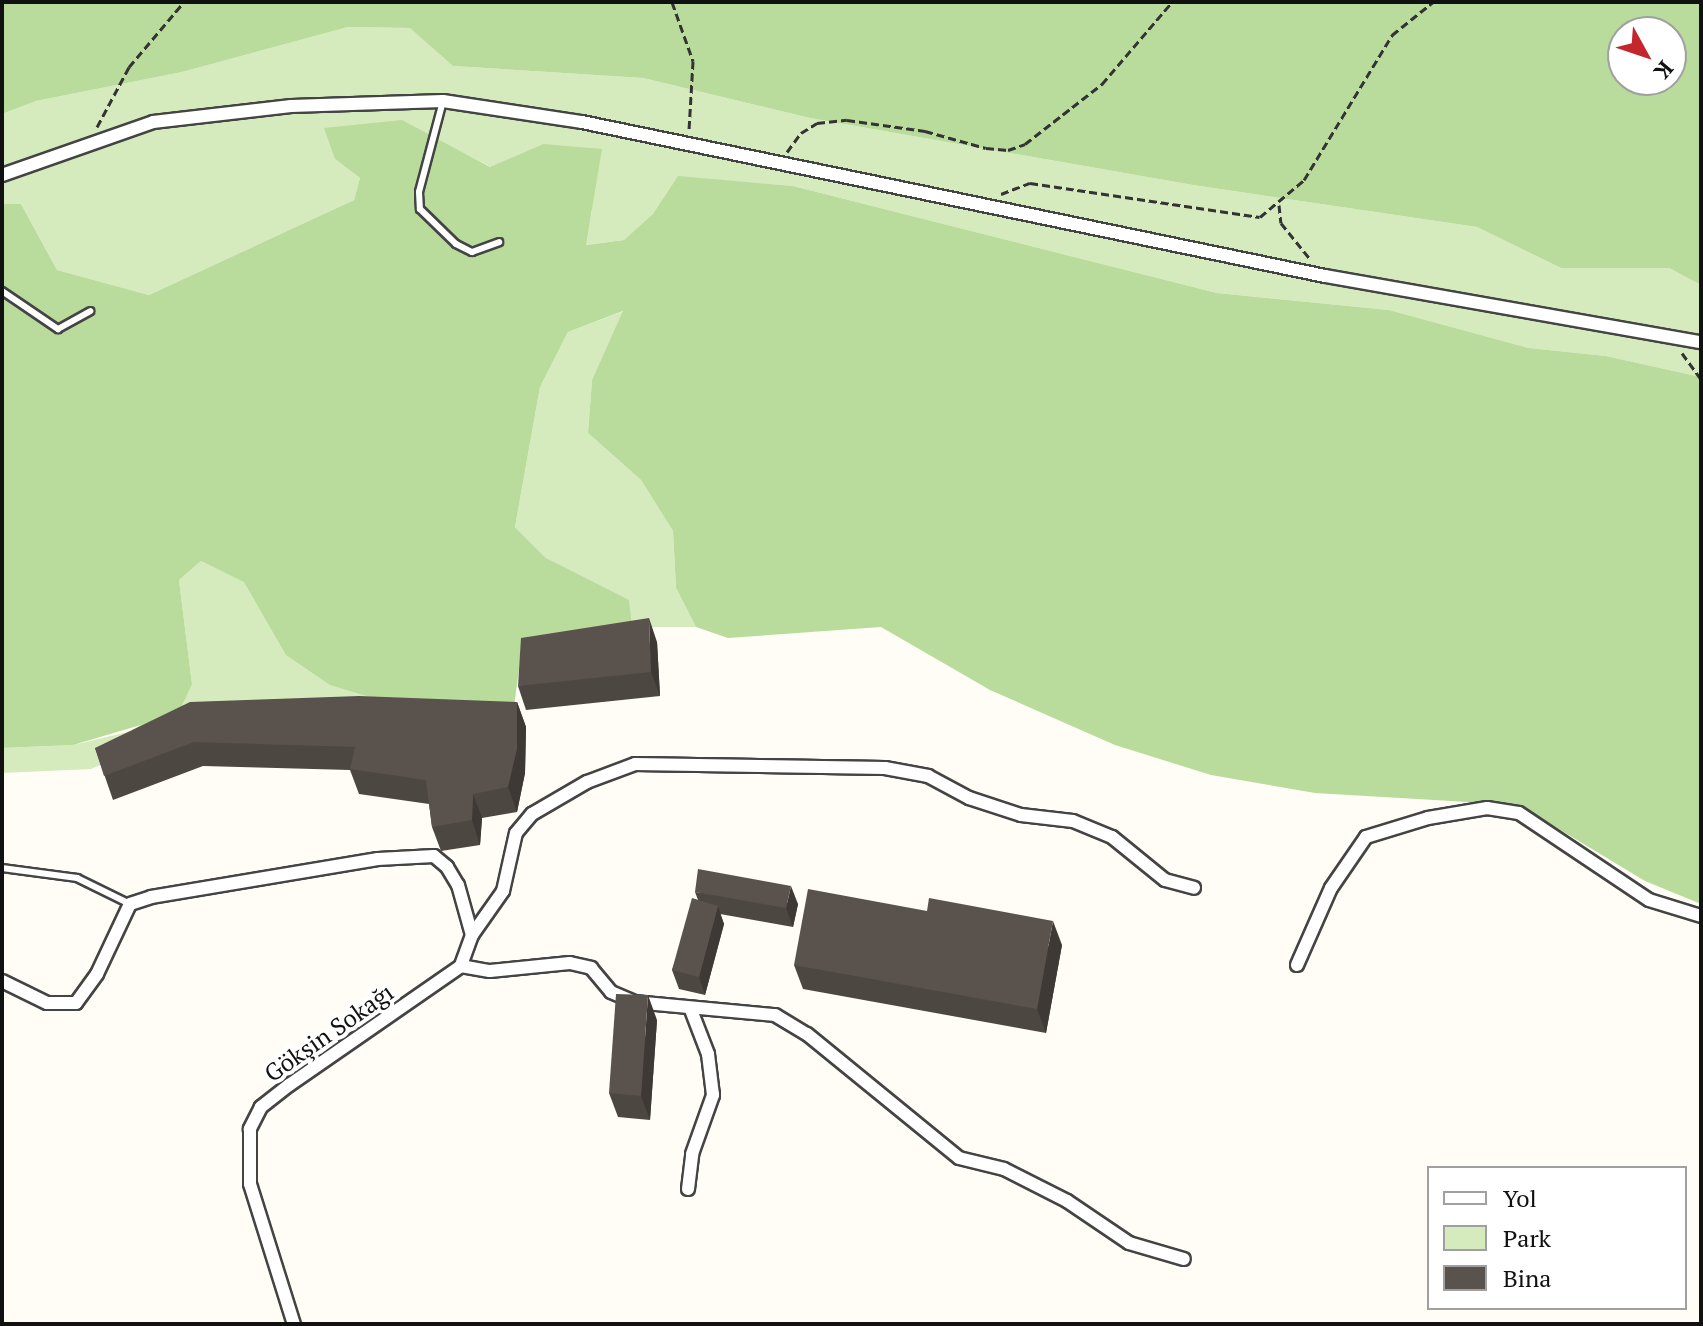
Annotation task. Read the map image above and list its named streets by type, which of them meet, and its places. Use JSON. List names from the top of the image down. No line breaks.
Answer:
{"streets":{"street":["Gökşin Sokağı"]},"legend":["Yol","Park","Bina"],"north":"bottom right"}
